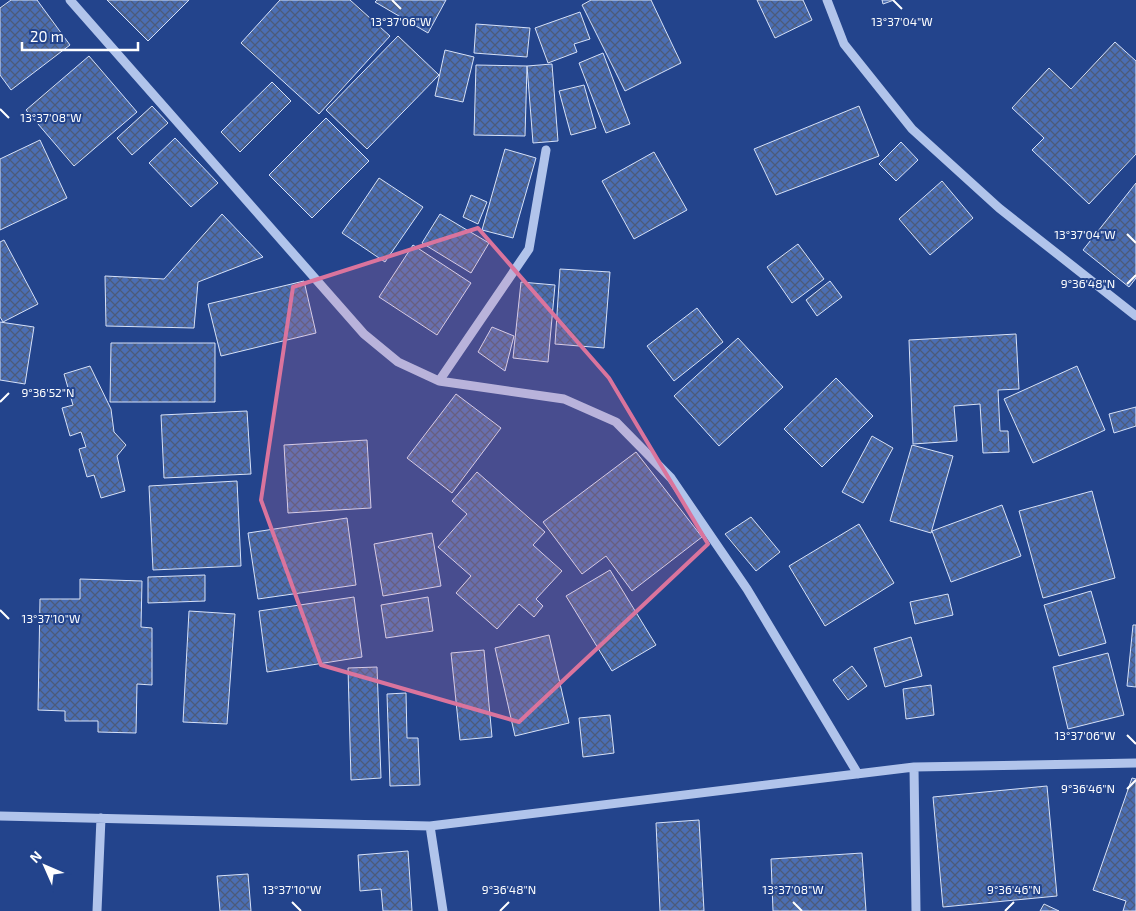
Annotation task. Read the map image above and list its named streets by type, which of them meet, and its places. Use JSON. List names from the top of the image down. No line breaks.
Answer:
{"scale_bar":"20 m","north":"top left","coordinates":["13°37'06\"W","13°37'04\"W","13°37'08\"W","9°36'48\"N","9°36'52\"N","13°37'10\"W","9°36'46\"N"]}
